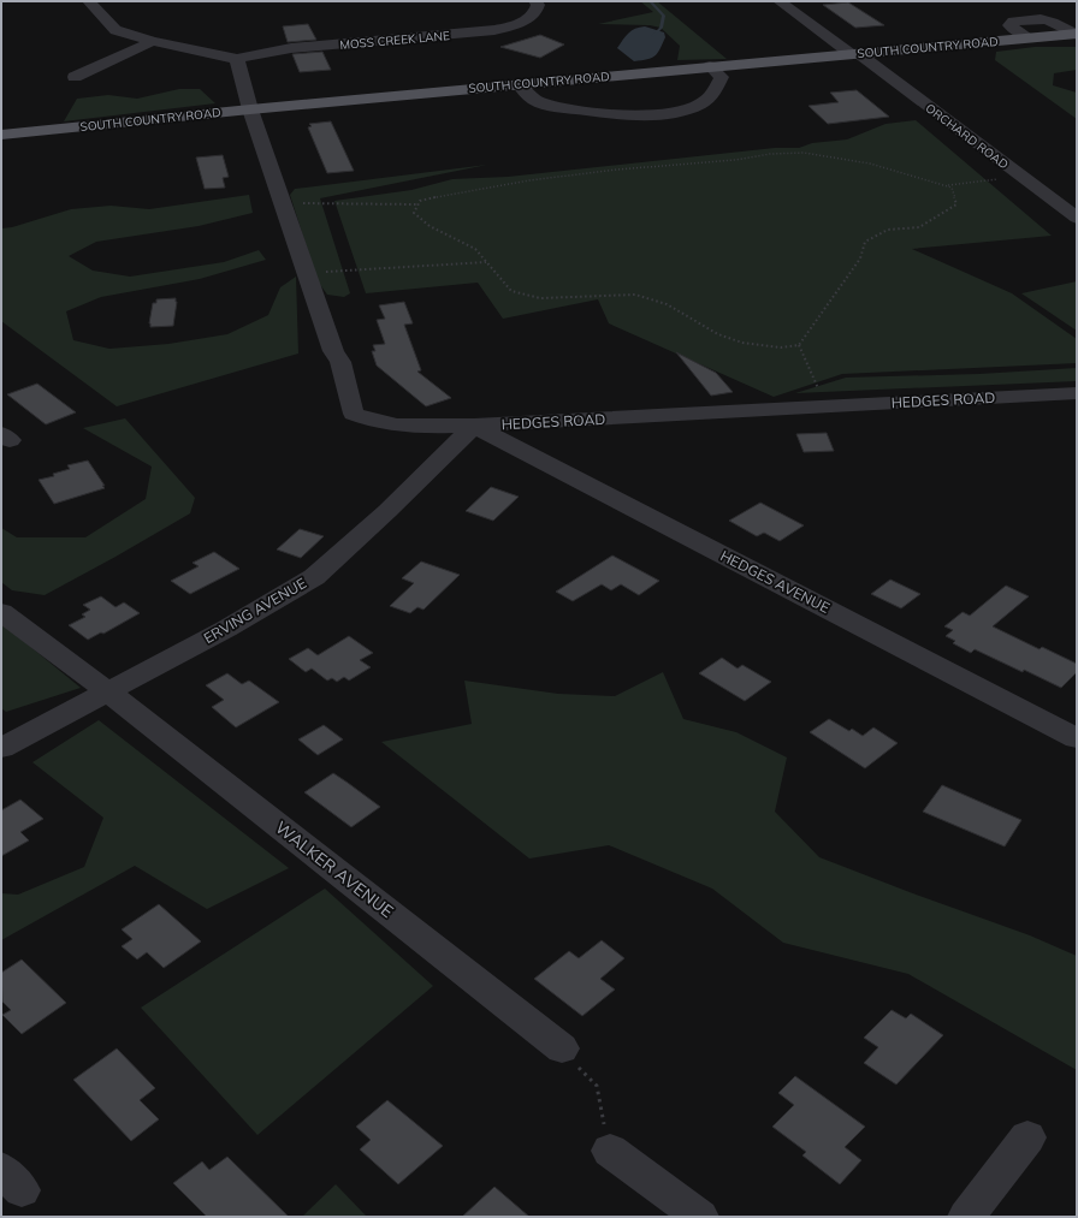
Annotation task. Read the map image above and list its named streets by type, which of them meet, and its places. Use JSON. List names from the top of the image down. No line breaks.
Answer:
{"streets":{"main road":["SOUTH COUNTRY ROAD"],"street":["MOSS CREEK LANE","ORCHARD ROAD","HEDGES ROAD","HEDGES AVENUE","ERVING AVENUE","WALKER AVENUE"]},"crossings":[["MOSS CREEK LANE","HEDGES ROAD"],["SOUTH COUNTRY ROAD","ORCHARD ROAD"],["SOUTH COUNTRY ROAD","HEDGES ROAD"],["HEDGES ROAD","HEDGES AVENUE"],["HEDGES ROAD","ERVING AVENUE"],["HEDGES AVENUE","ERVING AVENUE"],["ERVING AVENUE","WALKER AVENUE"]]}
